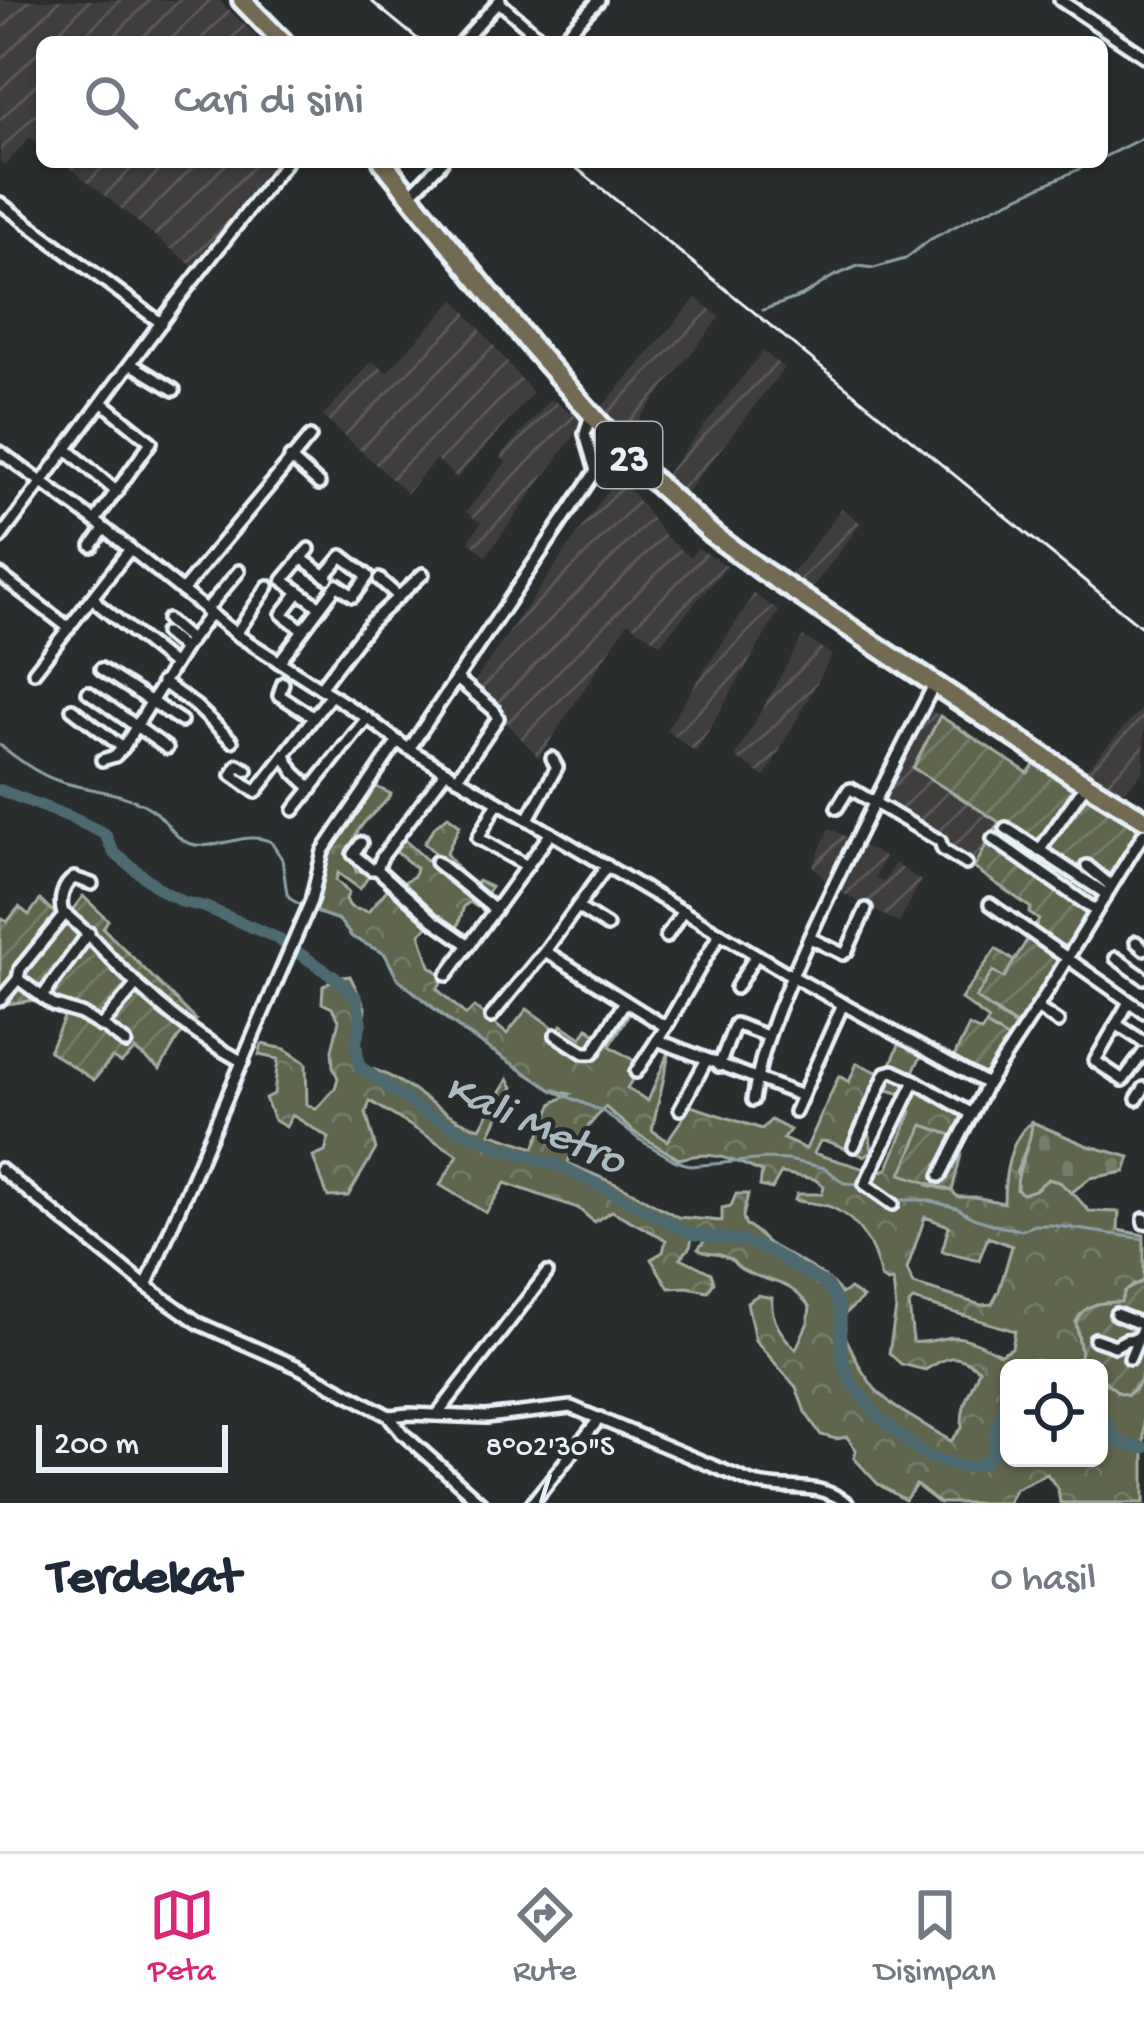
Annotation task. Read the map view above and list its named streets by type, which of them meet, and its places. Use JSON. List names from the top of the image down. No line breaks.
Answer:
{"streets":{"highway":["23"]},"water":["Kali Metro"],"scale_bar":"200 m","page":{"search":"Cari di sini","scale":"200 m","heading":["Terdekat","0 hasil"],"nav":["Peta","Rute","Disimpan"]},"coordinates":["8°02'30\"S"]}
